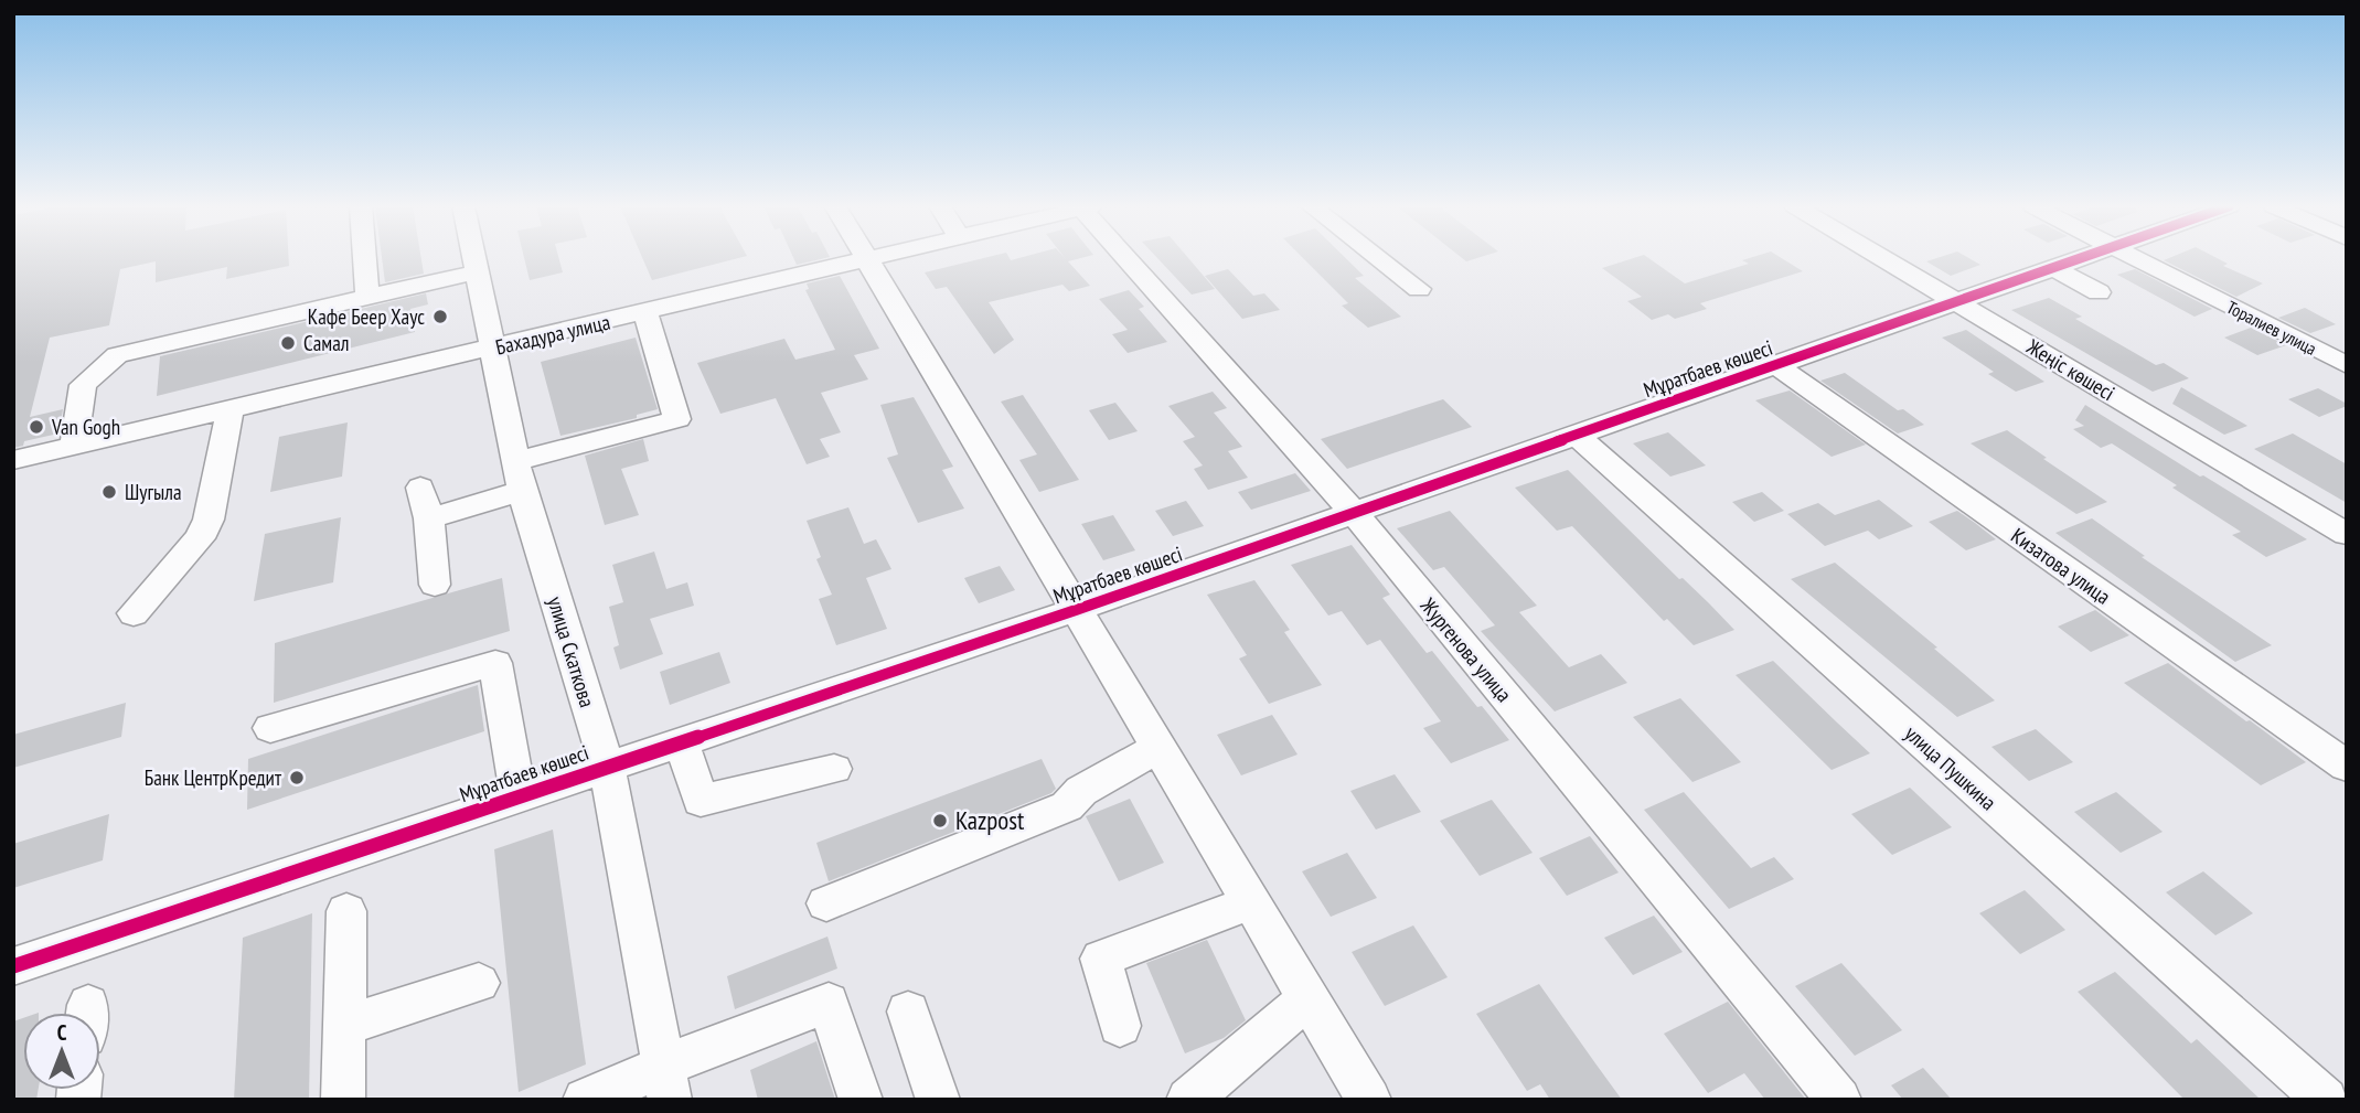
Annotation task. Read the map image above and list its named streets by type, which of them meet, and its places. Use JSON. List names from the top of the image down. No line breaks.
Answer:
{"streets":{"street":["Торалиев улица","Бахадура улица","Мұратбаев көшесі","Жеңіс көшесі","Кизатова улица","Жургенова улица","улица Скаткова","улица Пушкина"]},"crossings":[["Бахадура улица","улица Скаткова"],["Мұратбаев көшесі","Жеңіс көшесі"],["Мұратбаев көшесі","Кизатова улица"],["Мұратбаев көшесі","Жургенова улица"],["Мұратбаев көшесі","улица Скаткова"],["Мұратбаев көшесі","улица Пушкина"]],"places":["Кафе Беер Хаус","Самал","Van Gogh","Шугыла","Банк ЦентрКредит","Kazpost"],"north":"top"}
